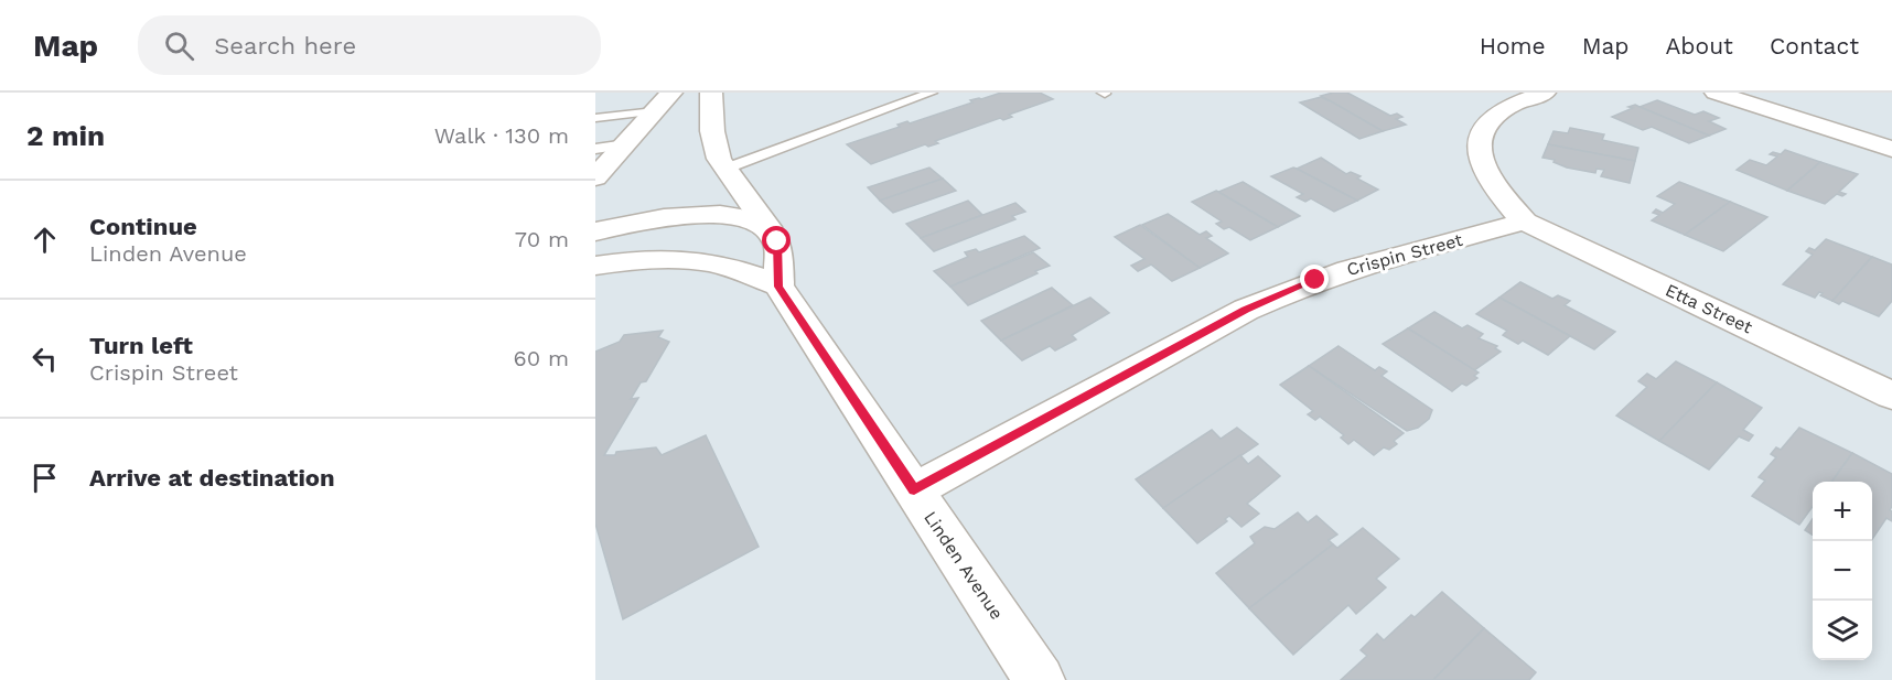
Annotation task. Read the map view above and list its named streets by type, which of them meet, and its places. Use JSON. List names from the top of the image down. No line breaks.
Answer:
{"streets":{"street":["Crispin Street","Etta Street","Linden Avenue"]},"crossings":[["Crispin Street","Etta Street"],["Crispin Street","Linden Avenue"]],"page":{"header":"Map","search":"Search here","nav":["Home","Map","About","Contact"],"heading":["2 min","Walk · 130 m"],"list":[["Continue","Linden Avenue","70 m"],["Turn left","Crispin Street","60 m"],"Arrive at destination"],"map_buttons":["+","−"]}}
